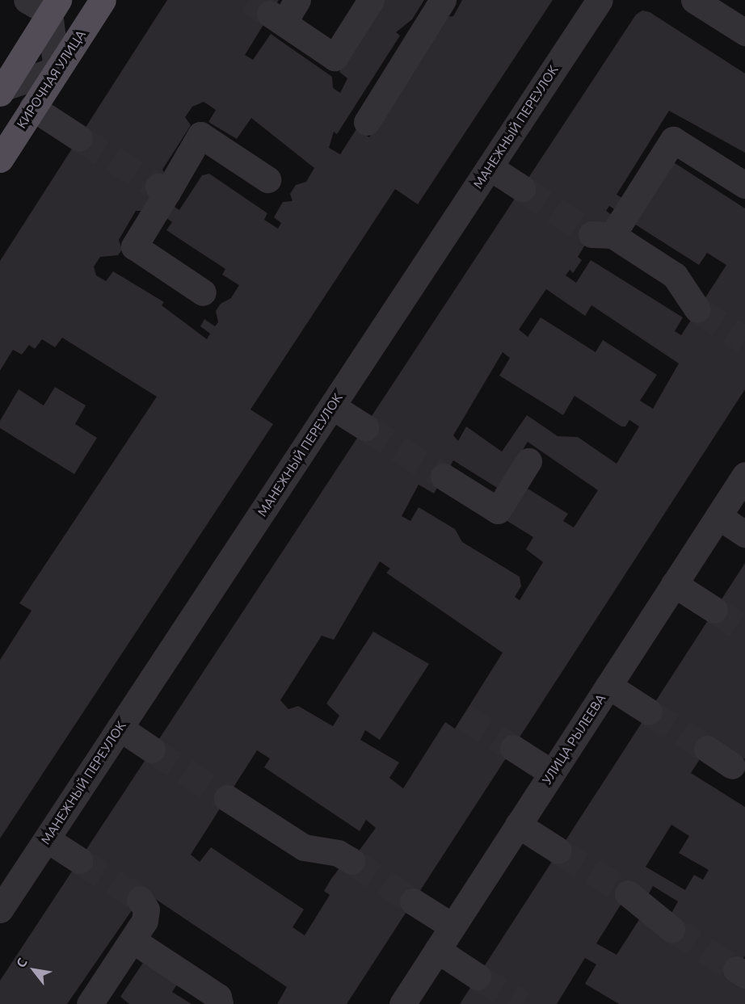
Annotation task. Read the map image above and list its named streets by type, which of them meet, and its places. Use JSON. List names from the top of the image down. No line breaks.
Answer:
{"streets":{"main road":["КИРОЧНАЯ УЛИЦА"],"street":["МАНЕЖНЫЙ ПЕРЕУЛОК","УЛИЦА РЫЛЕЕВА"]},"north":"top left"}
